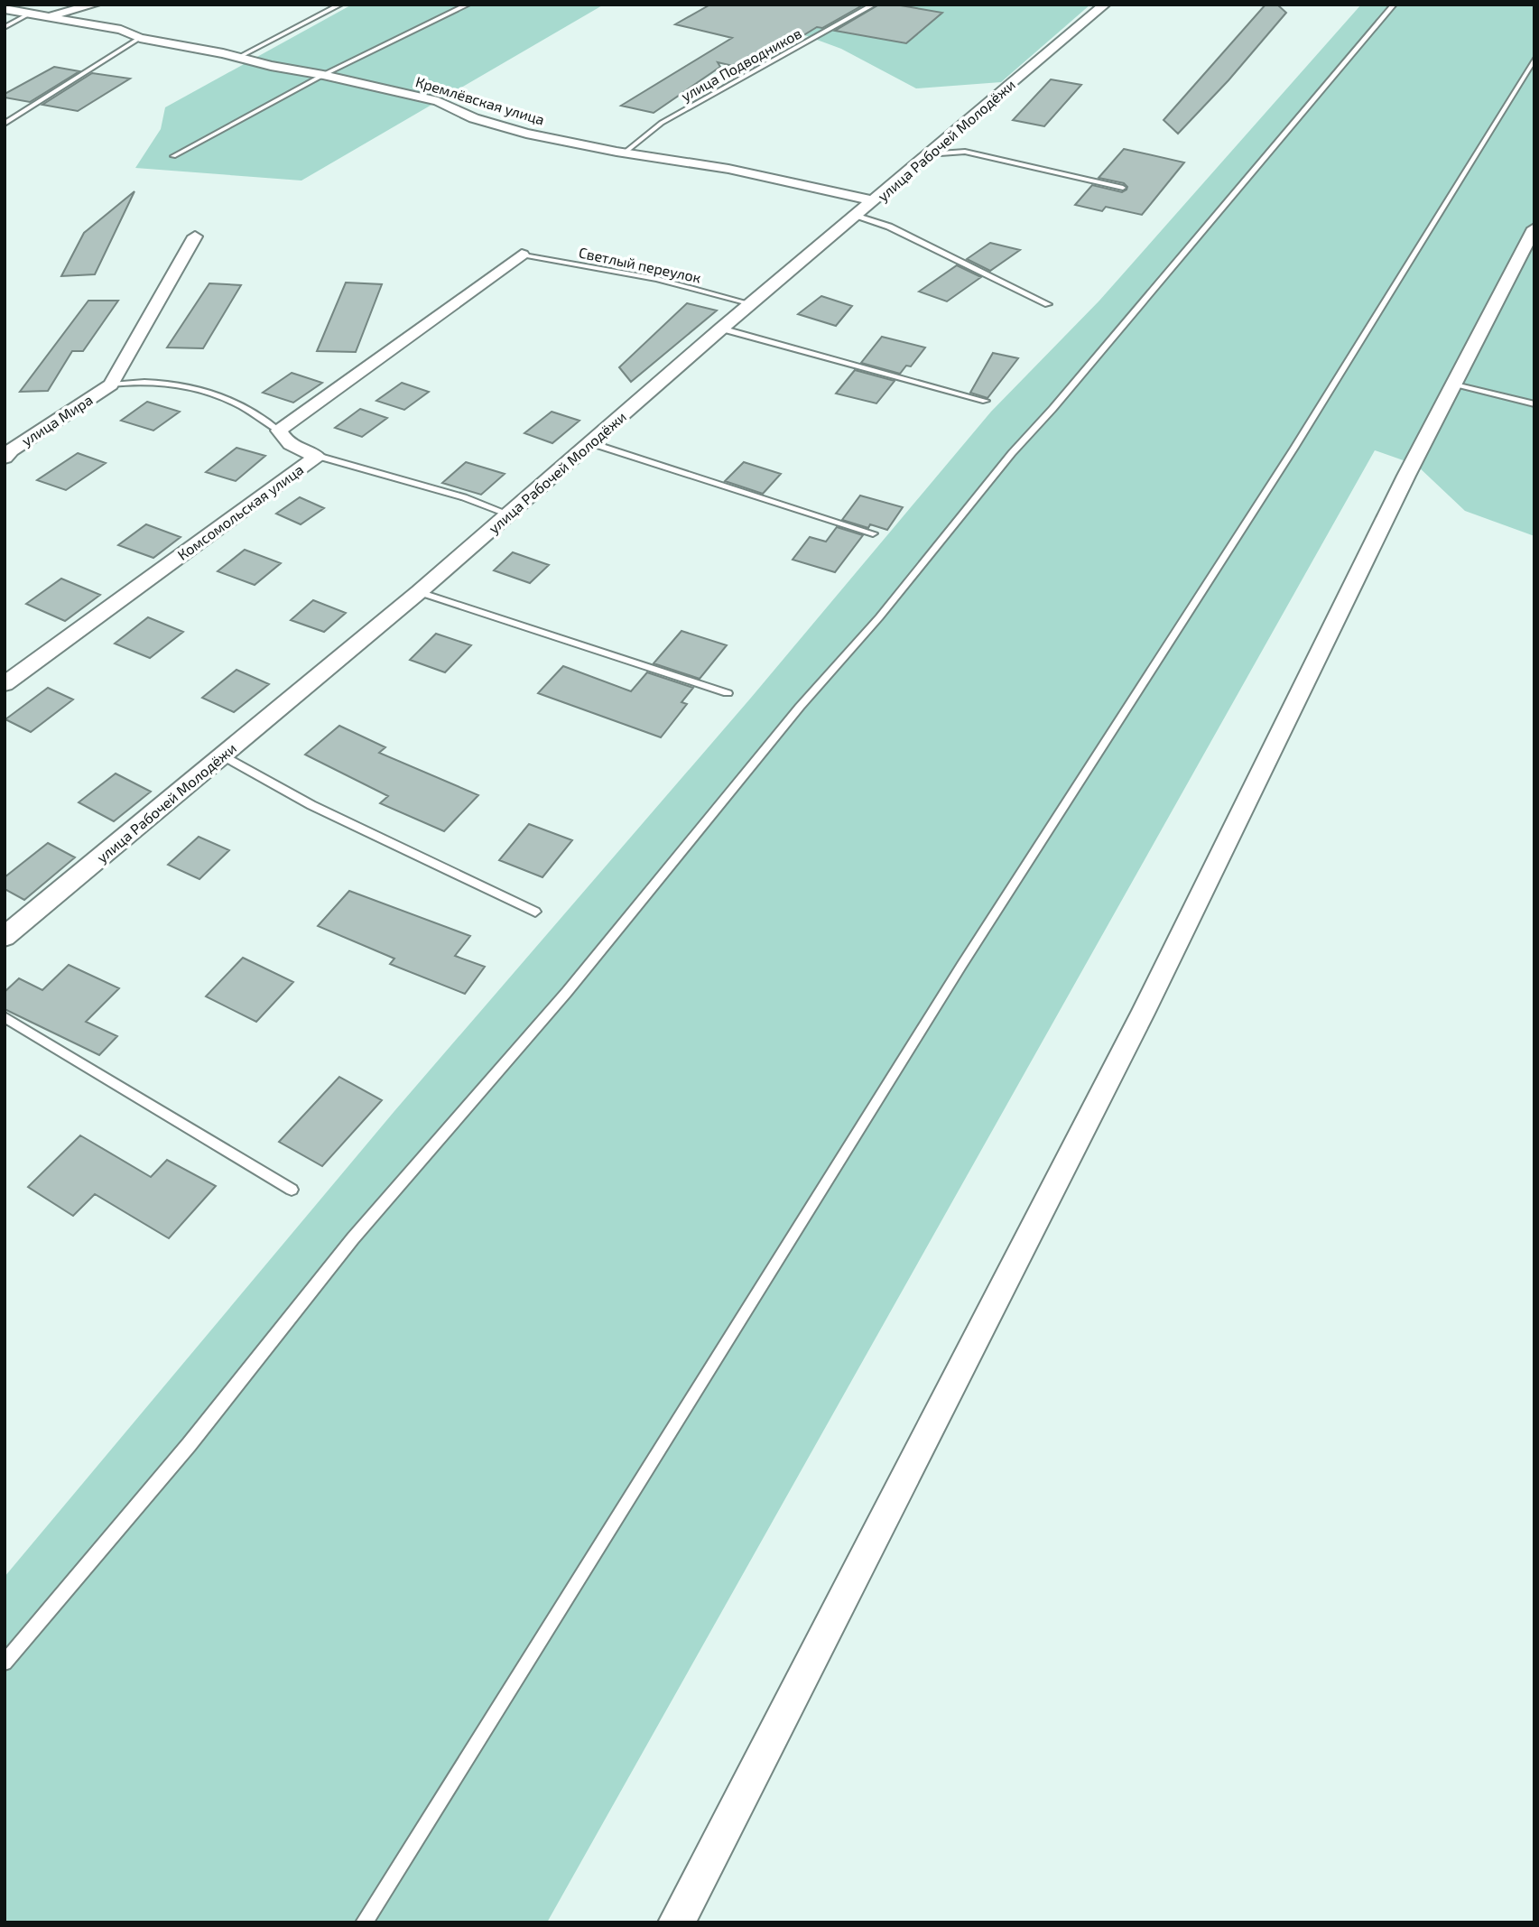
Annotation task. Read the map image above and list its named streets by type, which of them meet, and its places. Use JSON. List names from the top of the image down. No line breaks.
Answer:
{"streets":{"street":["Кремлёвская улица","улица Рабочей Молодёжи","улица Мира","Комсомольская улица"],"lane":["улица Подводников","Светлый переулок"]},"crossings":[["улица Подводников","Кремлёвская улица"],["Кремлёвская улица","улица Рабочей Молодёжи"],["улица Рабочей Молодёжи","Светлый переулок"]]}
